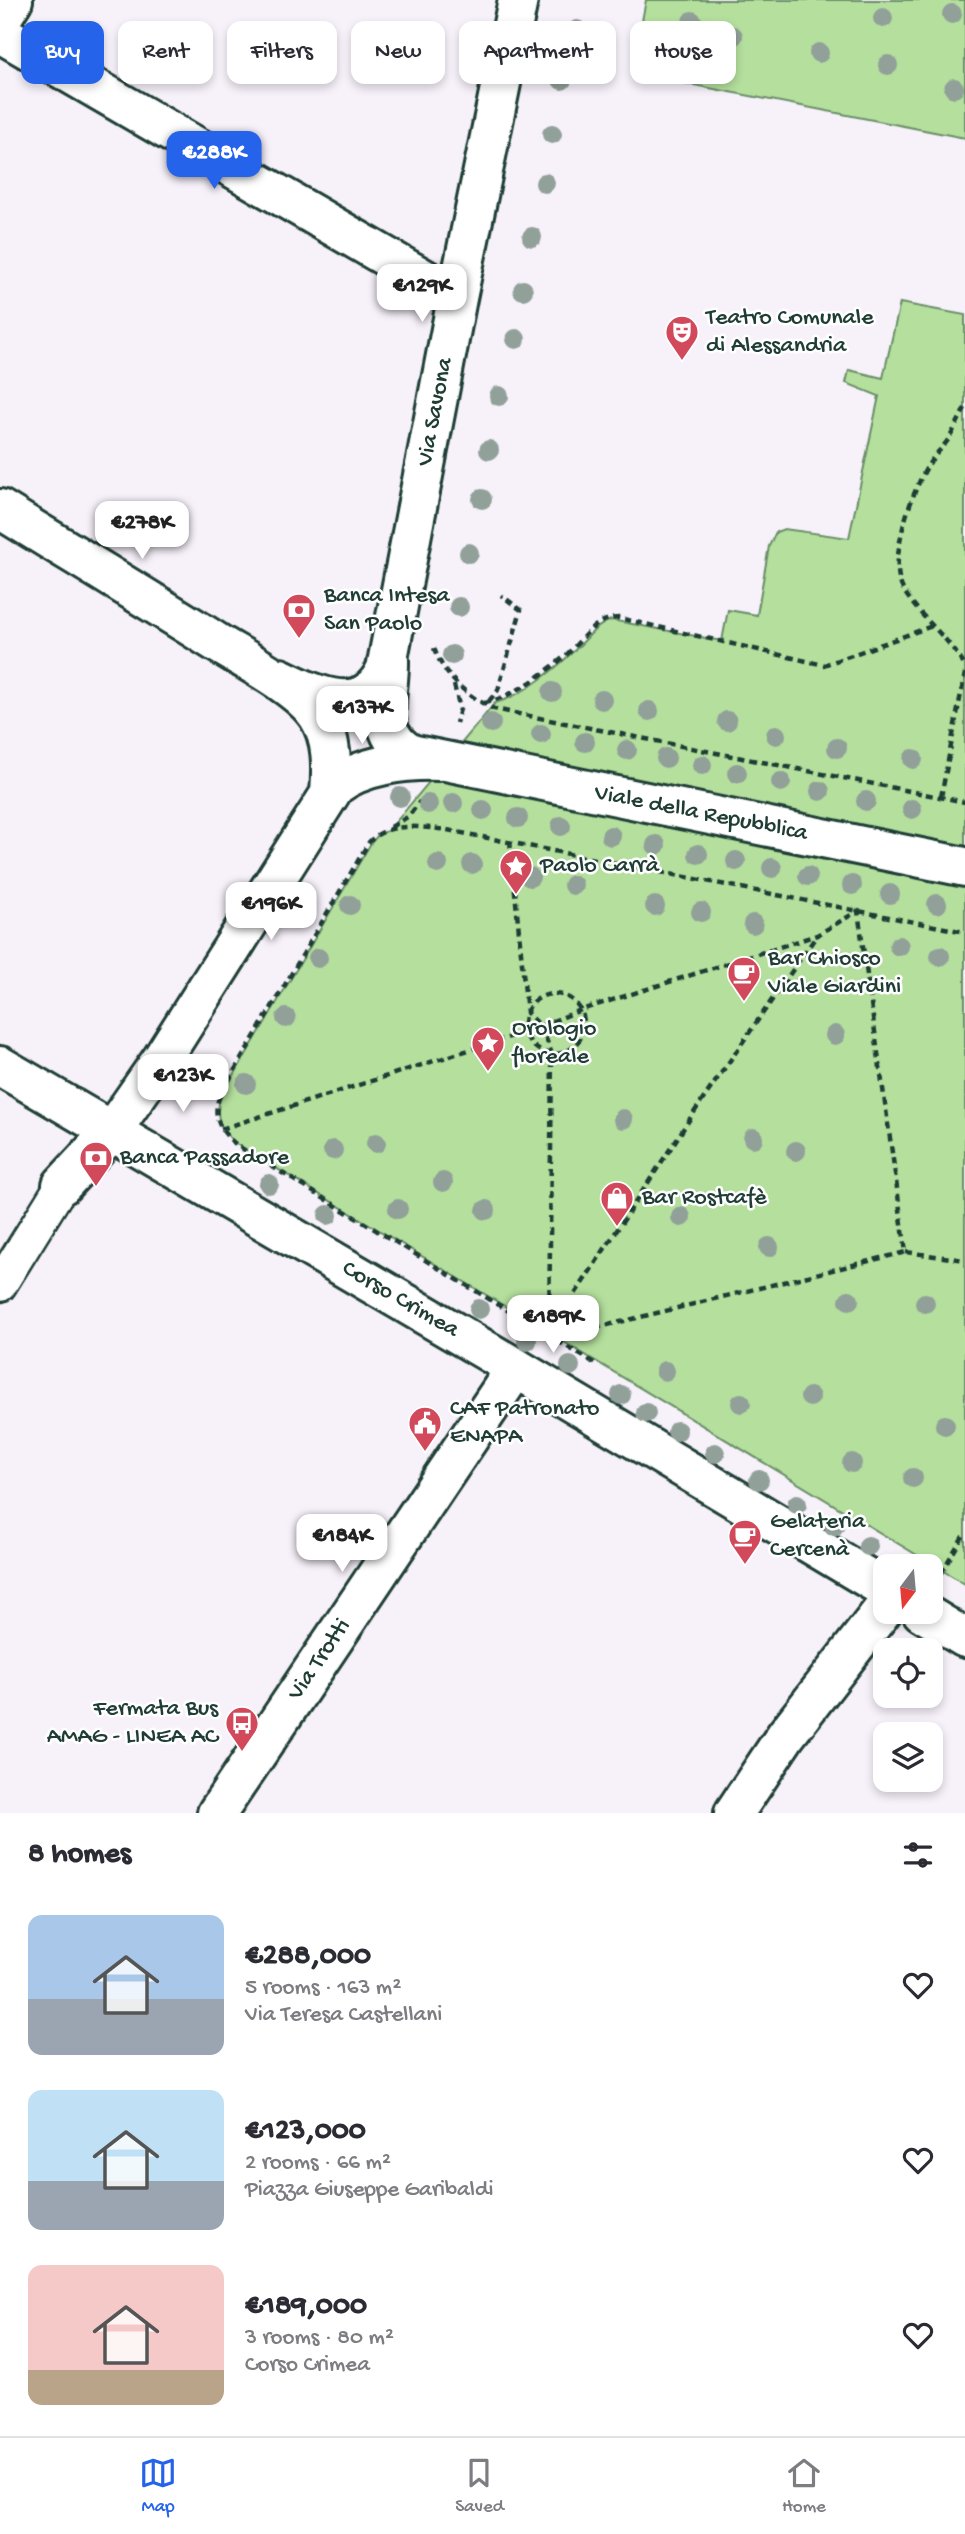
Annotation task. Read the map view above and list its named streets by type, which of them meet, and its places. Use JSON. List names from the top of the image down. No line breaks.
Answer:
{"streets":{"street":["Via Savona","Viale della Repubblica","Corso Crimea","Via Trotti"]},"crossings":[["Via Savona","Viale della Repubblica"],["Corso Crimea","Via Trotti"]],"places":{"theatre":["Teatro Comunale di Alessandria"],"bank":["Banca Intesa San Paolo","Banca Passadore"],"place":["Paolo Carrà","Orologio floreale"],"cafe":["Bar Chiosco Viale Giardini","Gelateria Cercenà"],"shop":["Bar Rostcafè"],"public building":["CAF Patronato ENAPA"],"bus stop":["Fermata Bus AMAG - LINEA AC"]},"north":"bottom","page":{"chip":["Buy","Rent","Filters","New","Apartment","House"],"price":["€288K","€129K","€278K","€137K","€196K","€123K","€189K","€184K"],"heading":"8 homes","list":[{"name":"€288,000","note":"5 rooms · 163 m² · Via Teresa Castellani"},{"name":"€123,000","note":"2 rooms · 66 m² · Piazza Giuseppe Garibaldi"},{"name":"€189,000","note":"3 rooms · 80 m² · Corso Crimea"}],"tabs":["Map","Saved","Home"]}}
